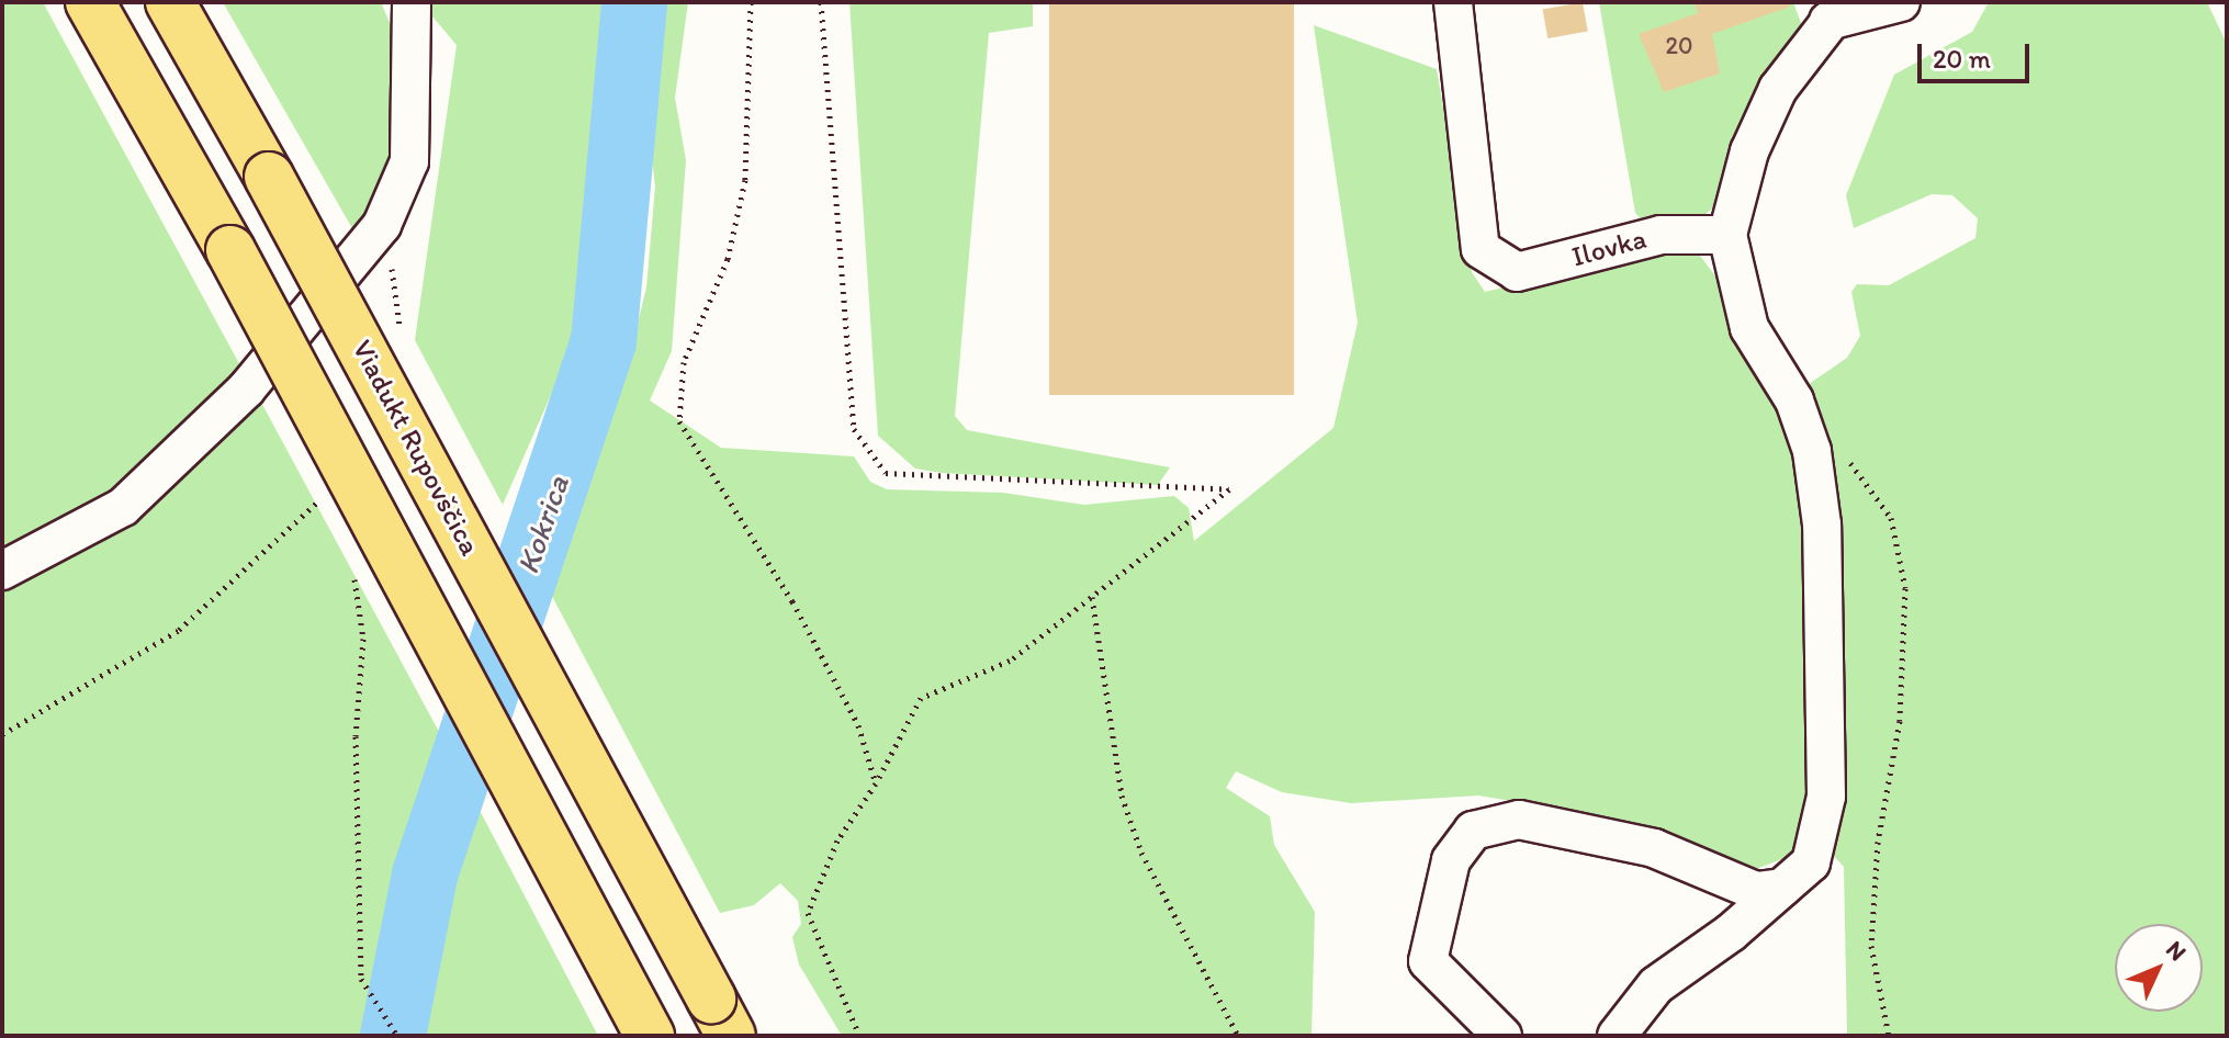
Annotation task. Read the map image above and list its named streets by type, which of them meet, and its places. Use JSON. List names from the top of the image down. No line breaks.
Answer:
{"streets":{"highway":["Viadukt Rupovščica"],"street":["Ilovka"]},"water":["Kokrica"],"house_numbers":["20"],"scale_bar":"20 m","north":"top right"}
